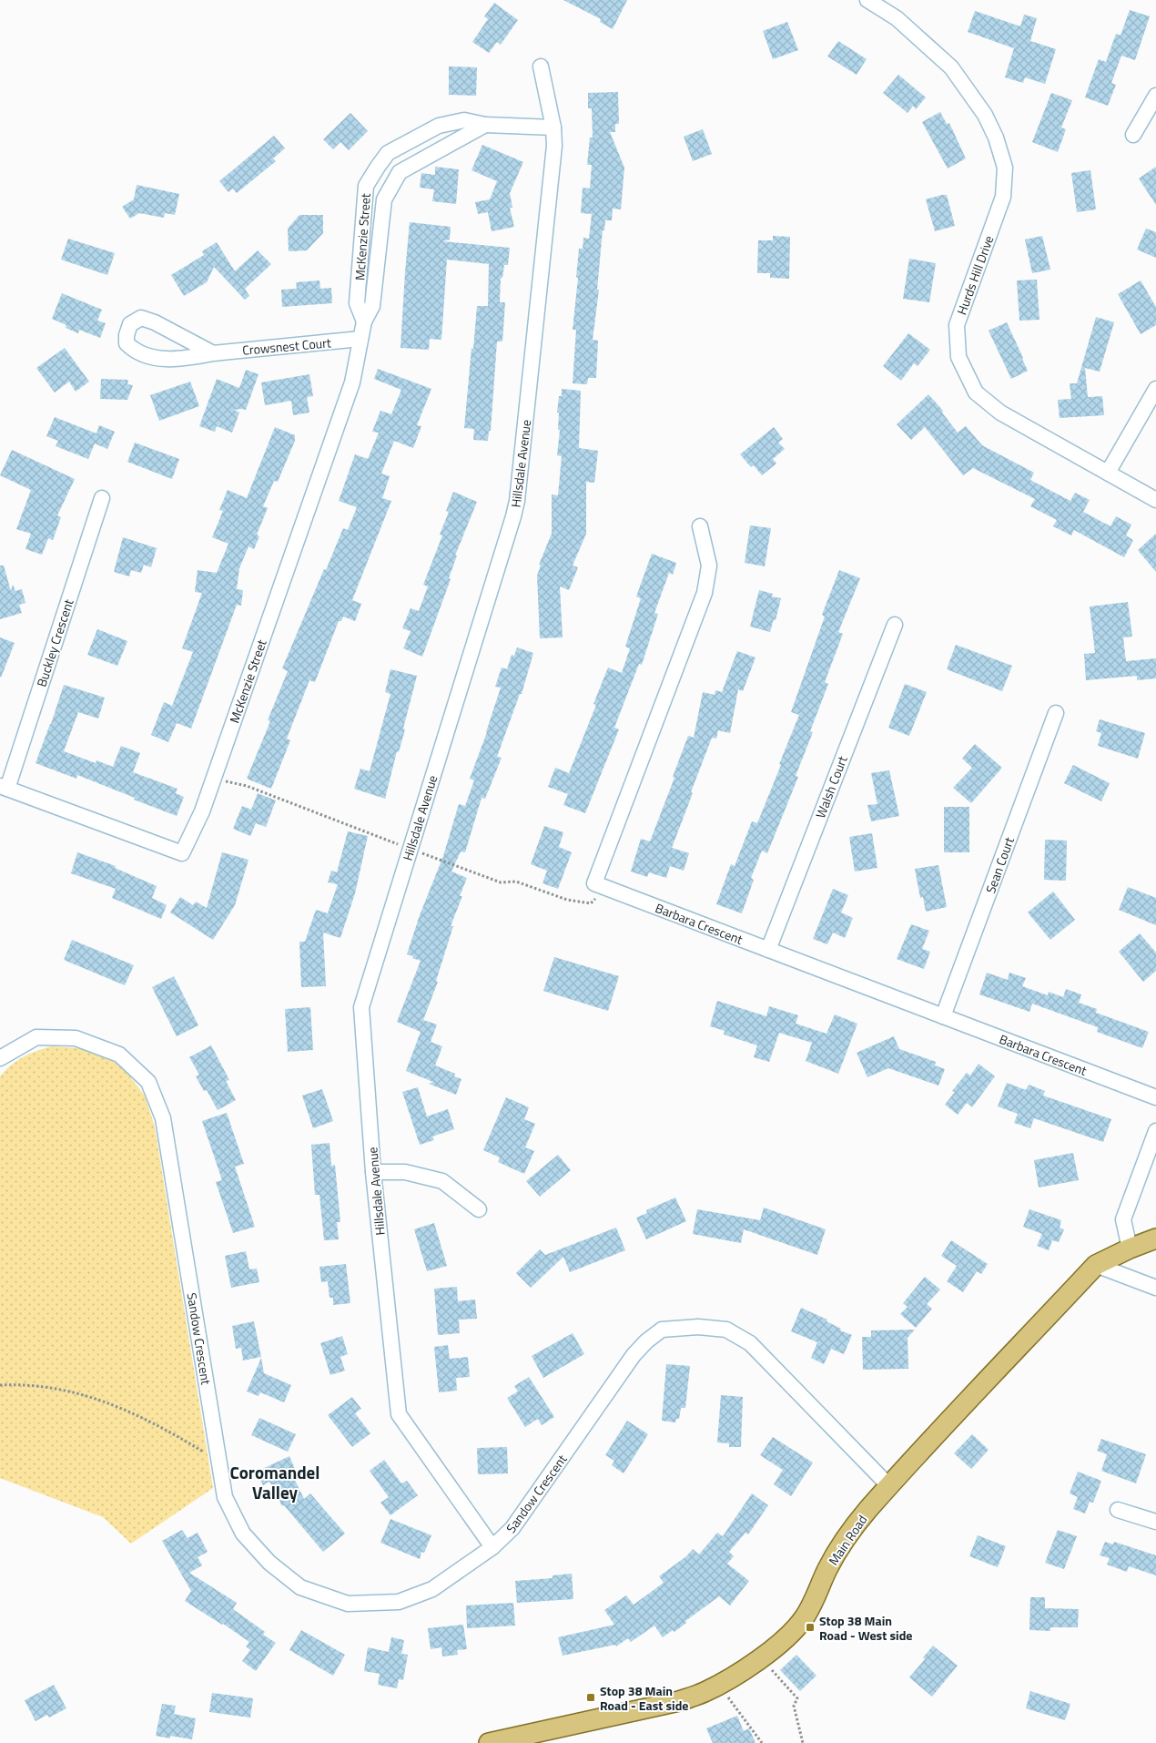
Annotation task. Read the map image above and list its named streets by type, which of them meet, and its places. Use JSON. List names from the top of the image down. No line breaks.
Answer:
{"streets":{"main road":["Main Road"],"street":["McKenzie Street","Hurds Hill Drive","Crowsnest Court","Hillsdale Avenue","Buckley Crescent","Walsh Court","Sean Court","Barbara Crescent","Sandow Crescent"]},"crossings":[["McKenzie Street","Crowsnest Court"],["McKenzie Street","Hillsdale Avenue"],["McKenzie Street","Buckley Crescent"],["Hillsdale Avenue","Sandow Crescent"],["Walsh Court","Barbara Crescent"],["Sean Court","Barbara Crescent"],["Sandow Crescent","Main Road"]],"districts":["Coromandel Valley"],"places":{"transit":["Stop 38 Main Road - West side","Stop 38 Main Road - East side"]}}
